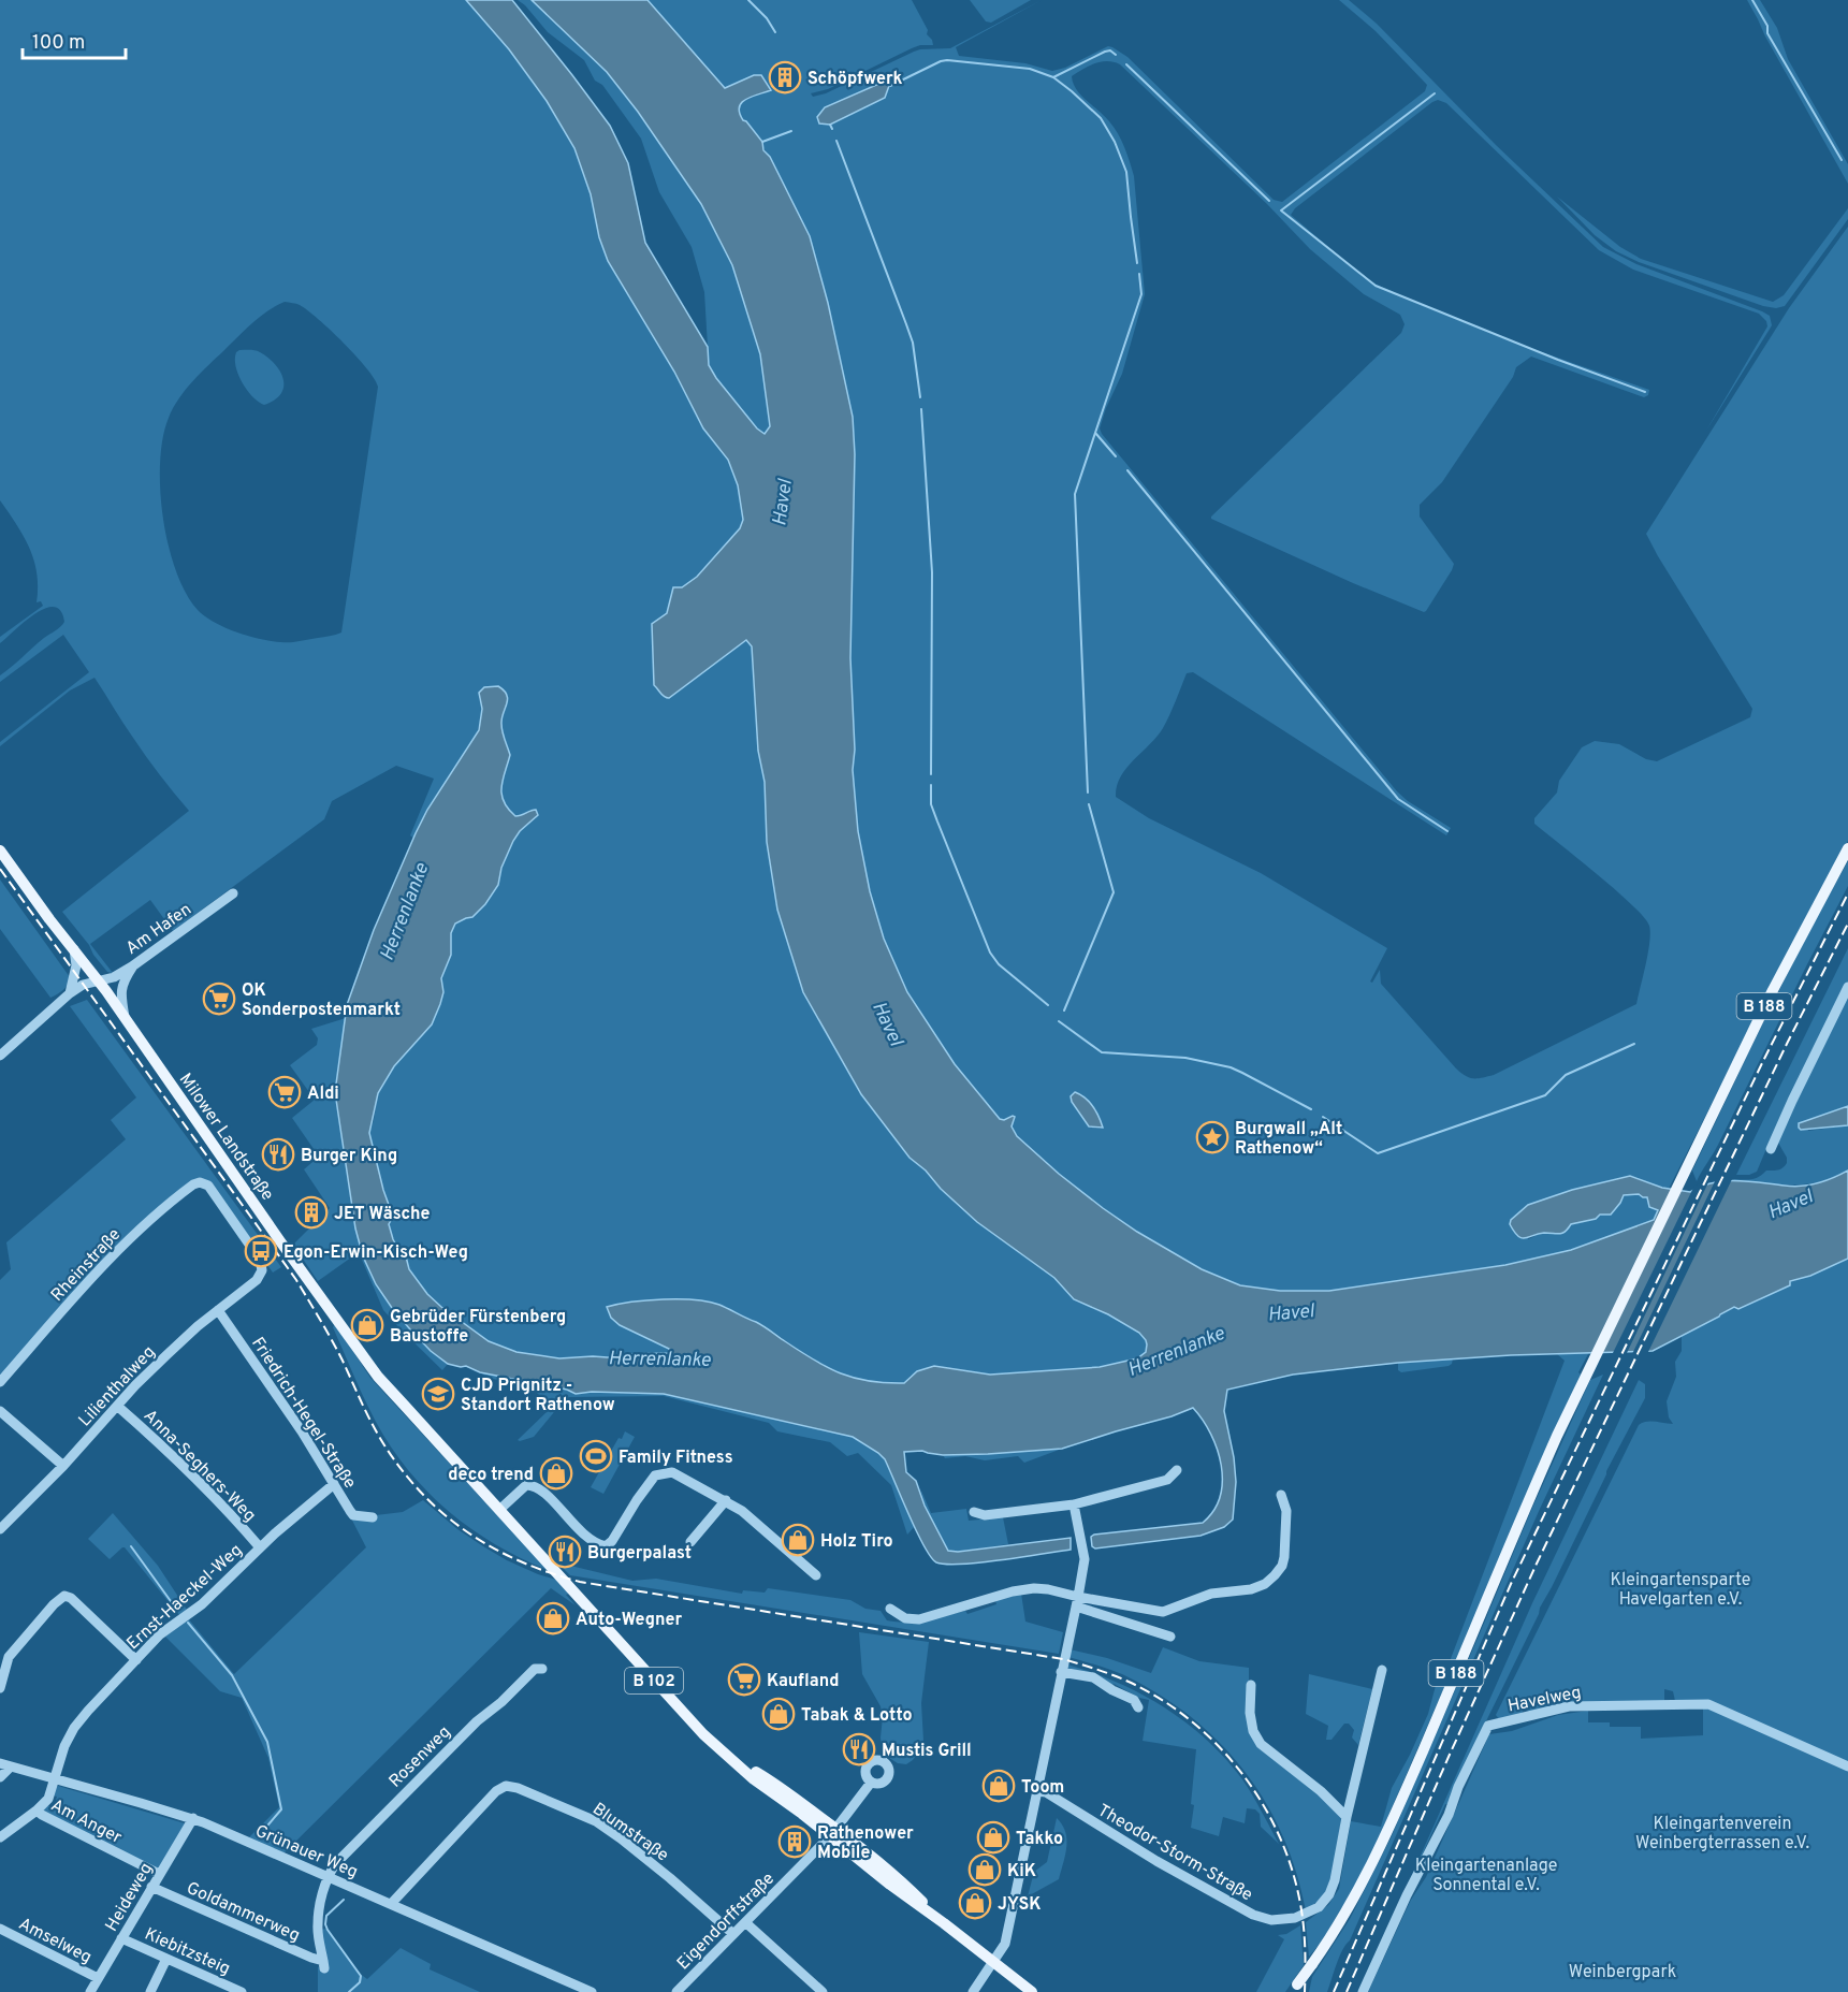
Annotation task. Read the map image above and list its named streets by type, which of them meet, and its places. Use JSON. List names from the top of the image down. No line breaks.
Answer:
{"streets":{"main road":["B 188","Milower Landstraße","B 102"],"street":["Am Hafen","Rheinstraße","Lilienthalweg","Friedrich-Hegel-Straße","Anna-Seghers-Weg","Ernst-Haeckel-Weg","Havelweg","Rosenweg","Am Anger","Blumstraße","Grünauer Weg","Theodor-Storm-Straße","Heideweg","Goldammerweg","Eigendorffstraße","Amselweg","Kiebitzsteig"]},"crossings":[["Am Hafen","Milower Landstraße"],["Milower Landstraße","Eigendorffstraße"],["Rheinstraße","Lilienthalweg"],["Lilienthalweg","Friedrich-Hegel-Straße"],["Lilienthalweg","Anna-Seghers-Weg"],["Friedrich-Hegel-Straße","Ernst-Haeckel-Weg"],["Anna-Seghers-Weg","Ernst-Haeckel-Weg"],["Ernst-Haeckel-Weg","Am Anger"],["Ernst-Haeckel-Weg","Grünauer Weg"],["Rosenweg","Grünauer Weg"],["Rosenweg","Goldammerweg"],["Am Anger","Heideweg"],["Blumstraße","Grünauer Weg"],["Blumstraße","Eigendorffstraße"],["Grünauer Weg","Heideweg"],["Grünauer Weg","Goldammerweg"],["Heideweg","Goldammerweg"],["Heideweg","Amselweg"],["Heideweg","Kiebitzsteig"]],"water":["Havel","Herrenlanke"],"parks":["Kleingartensparte Havelgarten e.V.","Kleingartenverein Weinbergterrassen e.V.","Kleingartenanlage Sonnental e.V.","Weinbergpark"],"places":{"building":["Schöpfwerk","JET Wäsche","Rathenower Mobile"],"supermarket":["OK Sonderpostenmarkt","Aldi","Kaufland"],"place":["Burgwall „Alt Rathenow“"],"restaurant":["Burger King","Burgerpalast","Mustis Grill"],"bus stop":["Egon-Erwin-Kisch-Weg"],"shop":["Gebrüder Fürstenberg Baustoffe","deco trend","Holz Tiro","Auto-Wegner","Tabak & Lotto","Toom","Takko","KiK","JYSK"],"school or university":["CJD Prignitz - Standort Rathenow"],"sports":["Family Fitness"]},"scale_bar":"100 m"}
